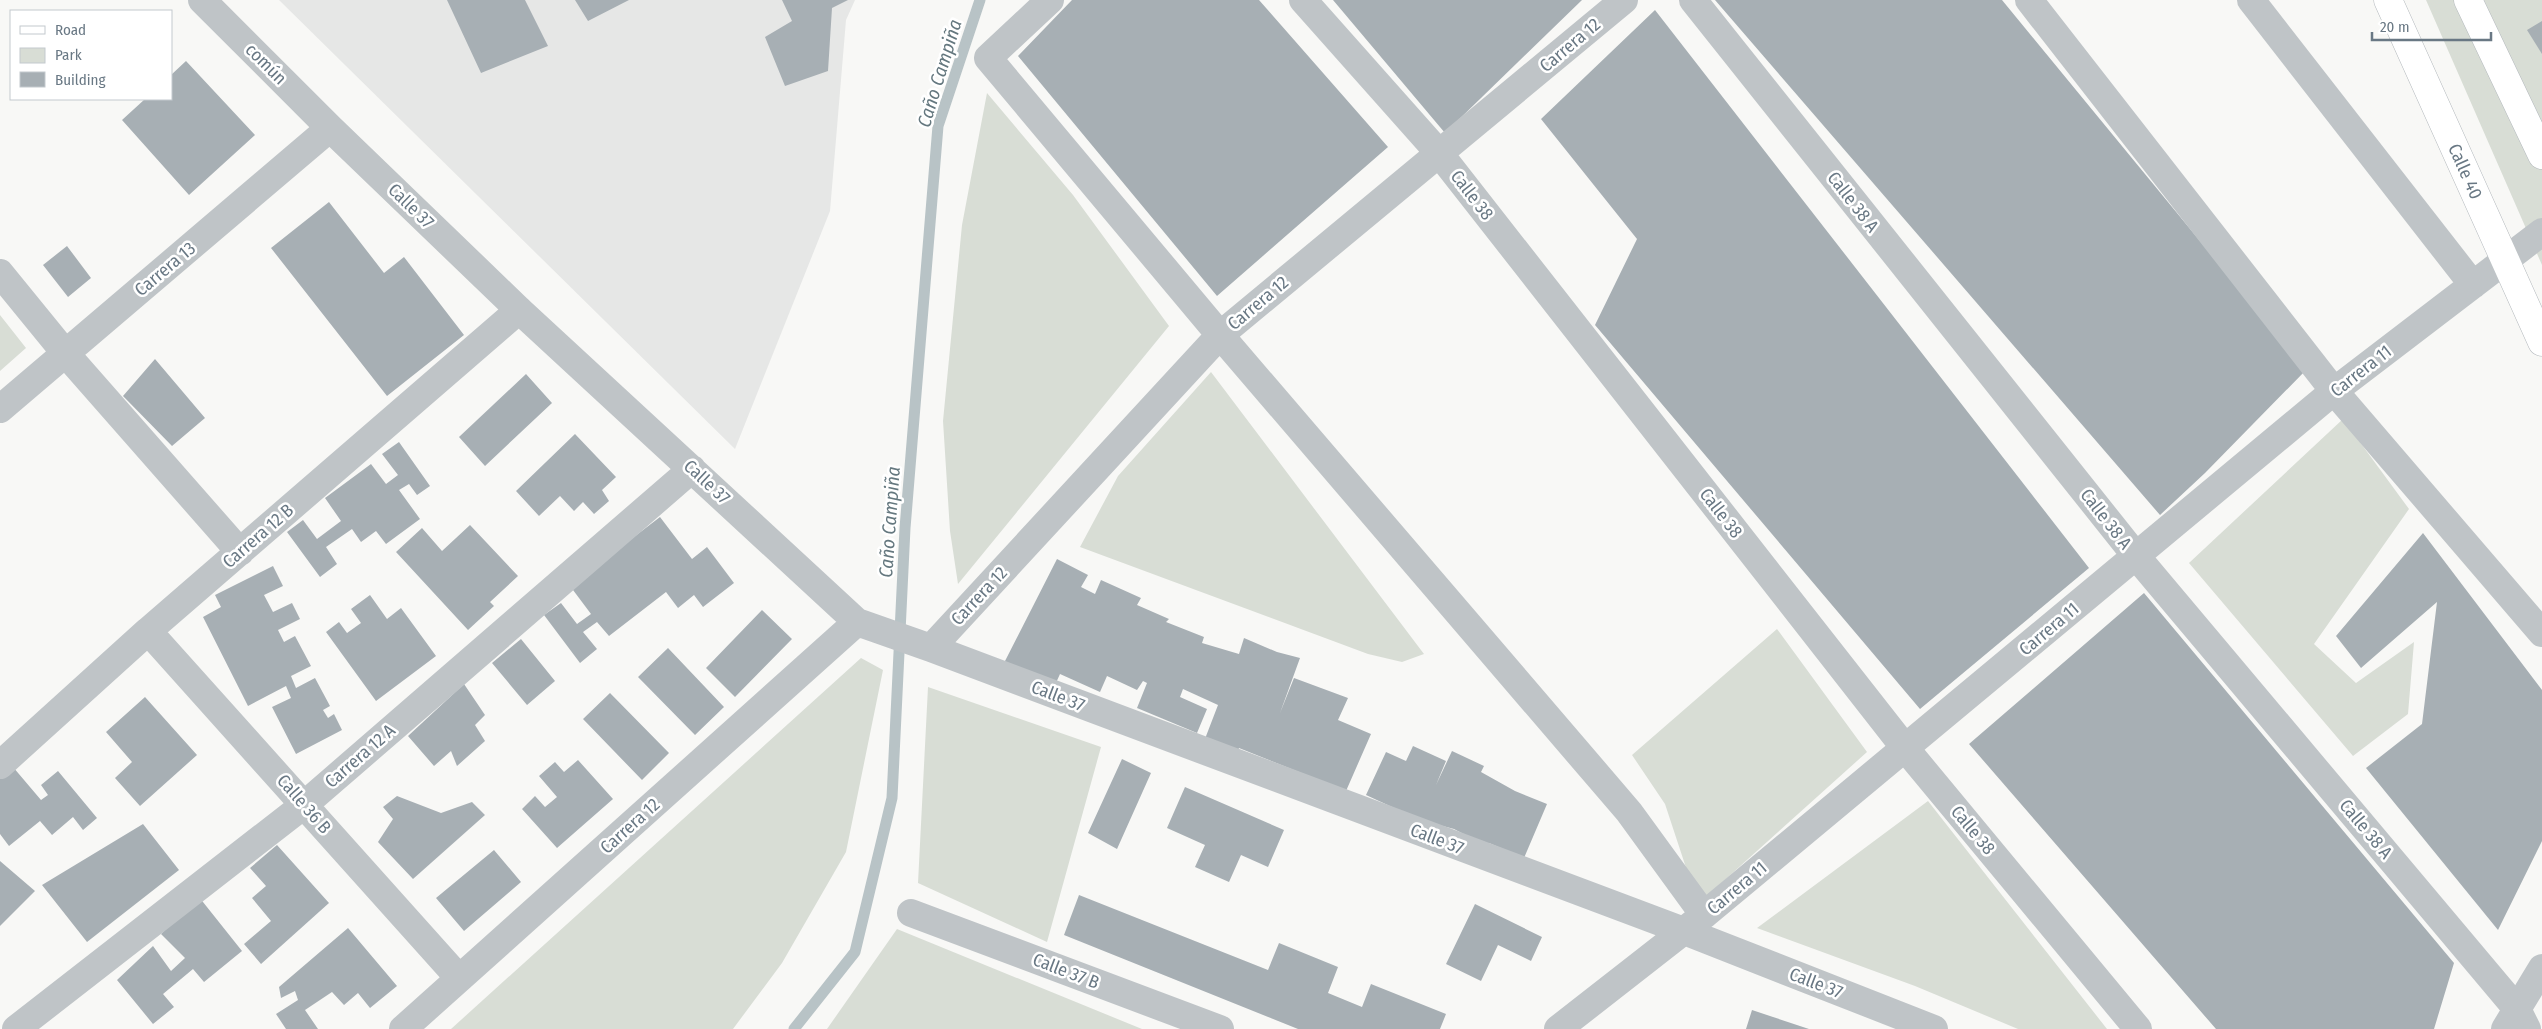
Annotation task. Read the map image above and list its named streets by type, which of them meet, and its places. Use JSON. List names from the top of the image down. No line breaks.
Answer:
{"streets":{"main road":["Calle 40"],"street":["Carrera 12","común","Calle 38","Calle 38 A","Calle 37","Carrera 13","Carrera 11","Carrera 12 B","Carrera 12 A","Calle 36 B","Calle 37 B"]},"crossings":[["Carrera 12","Calle 38"],["Carrera 12","Calle 37"],["Carrera 12","Calle 36 B"],["común","Calle 37"],["común","Carrera 13"],["Calle 40","Carrera 11"],["Calle 38","Carrera 11"],["Calle 38 A","Carrera 11"],["Calle 37","Carrera 13"],["Calle 37","Carrera 11"],["Calle 37","Carrera 12 B"],["Calle 37","Carrera 12 A"],["Carrera 12 B","Calle 36 B"],["Carrera 12 A","Calle 36 B"]],"water":["Caño Campiña"],"legend":["Road","Park","Building"],"scale_bar":"20 m"}
